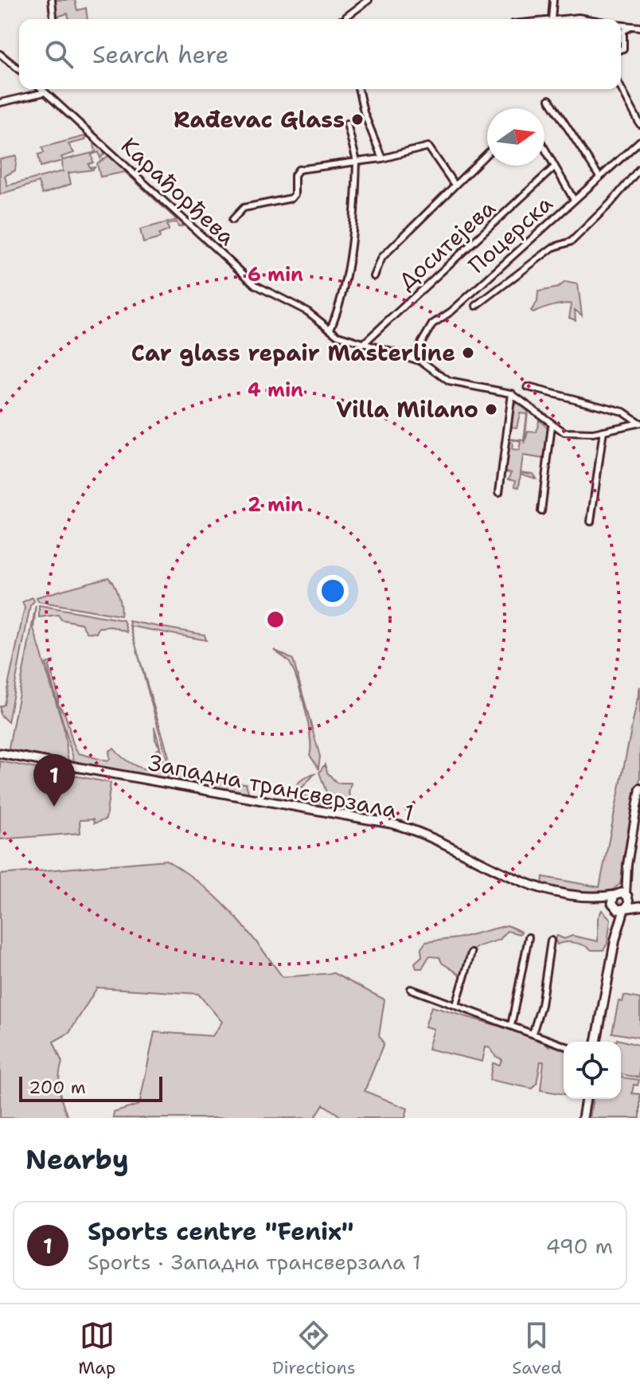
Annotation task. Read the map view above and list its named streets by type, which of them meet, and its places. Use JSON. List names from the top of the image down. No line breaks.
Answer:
{"streets":{"main road":["Западна трансверзала 1"],"street":["Карађорђева","Поцерска","Доситејева"]},"crossings":[["Карађорђева","Поцерска"],["Карађорђева","Доситејева"]],"places":["Rađevac Glass","Car glass repair Masterline","Villa Milano"],"scale_bar":"200 m","north":"right","page":{"search":"Search here","pins":"1","scale":"200 m","heading":"Nearby","list":[{"mark":"1","name":"Sports centre \"Fenix\"","note":"Sports · Западна трансверзала 1","value":"490 m"}],"nav":["Map","Directions","Saved"]},"rings":["6 min","4 min","2 min"]}
